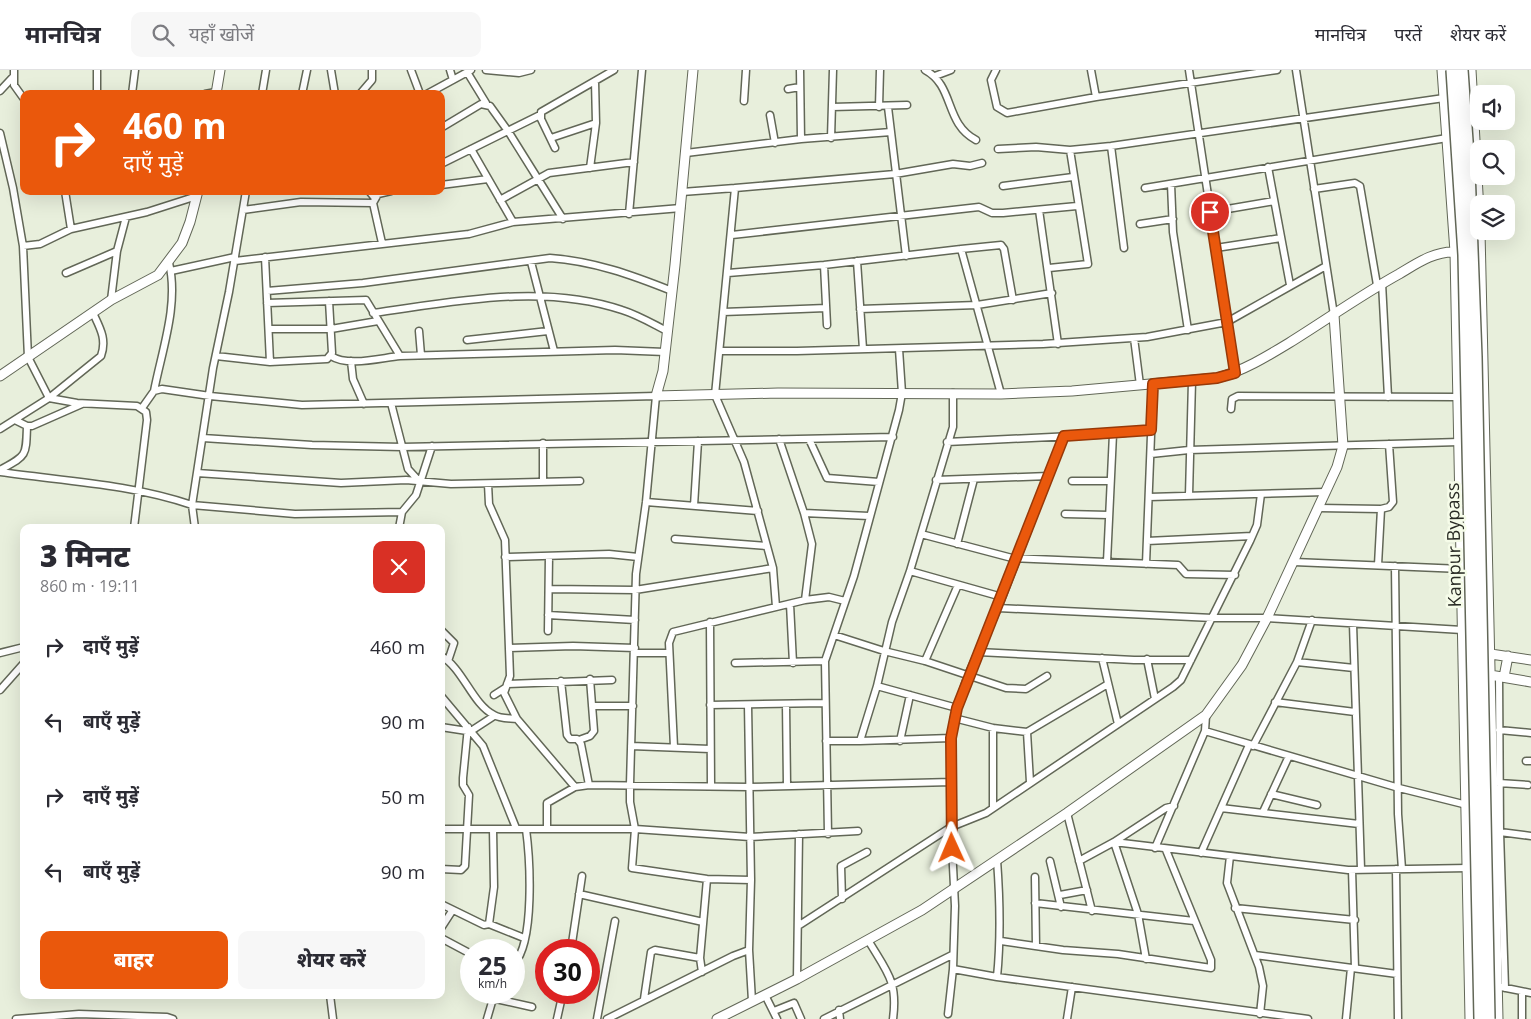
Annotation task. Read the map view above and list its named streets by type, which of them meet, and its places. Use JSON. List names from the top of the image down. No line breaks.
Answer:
{"streets":{"highway":["Kanpur Bypass"]},"page":{"header":"मानचित्र","search":"यहाँ खोजें","nav":["मानचित्र","परतें","शेयर करें"],"turn":["460 m","दाएँ मुड़ें"],"heading":["3 मिनट","860 m · 19:11"],"list":[{"name":"दाएँ मुड़ें","value":"460 m"},{"name":"बाएँ मुड़ें","value":"90 m"},{"name":"दाएँ मुड़ें","value":"50 m"},{"name":"बाएँ मुड़ें","value":"90 m"}],"buttons":["बाहर","शेयर करें"],"speed":"25 km/h","limit":"30"}}
